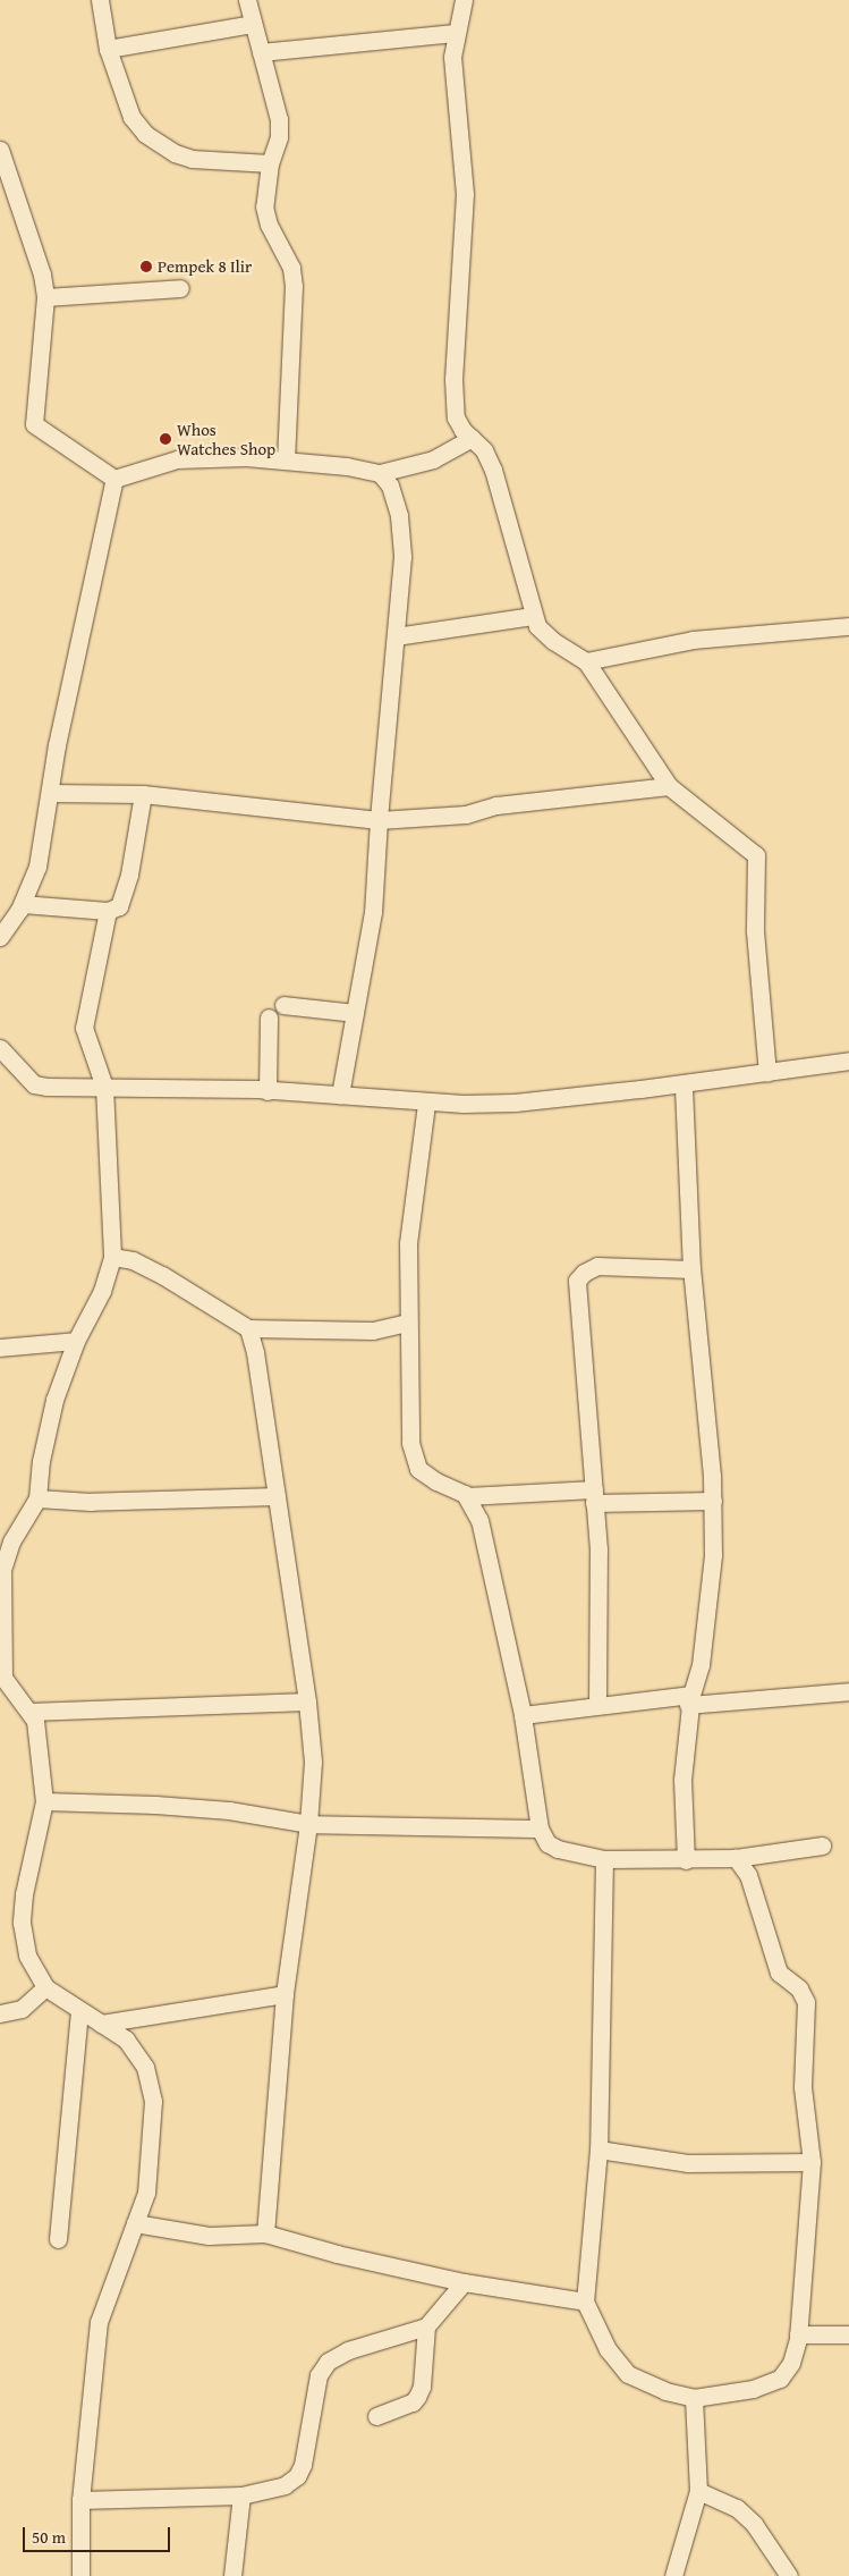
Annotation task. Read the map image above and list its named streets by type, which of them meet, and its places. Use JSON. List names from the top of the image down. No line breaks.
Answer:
{"places":["Pempek 8 Ilir","Whos Watches Shop"],"scale_bar":"50 m"}
